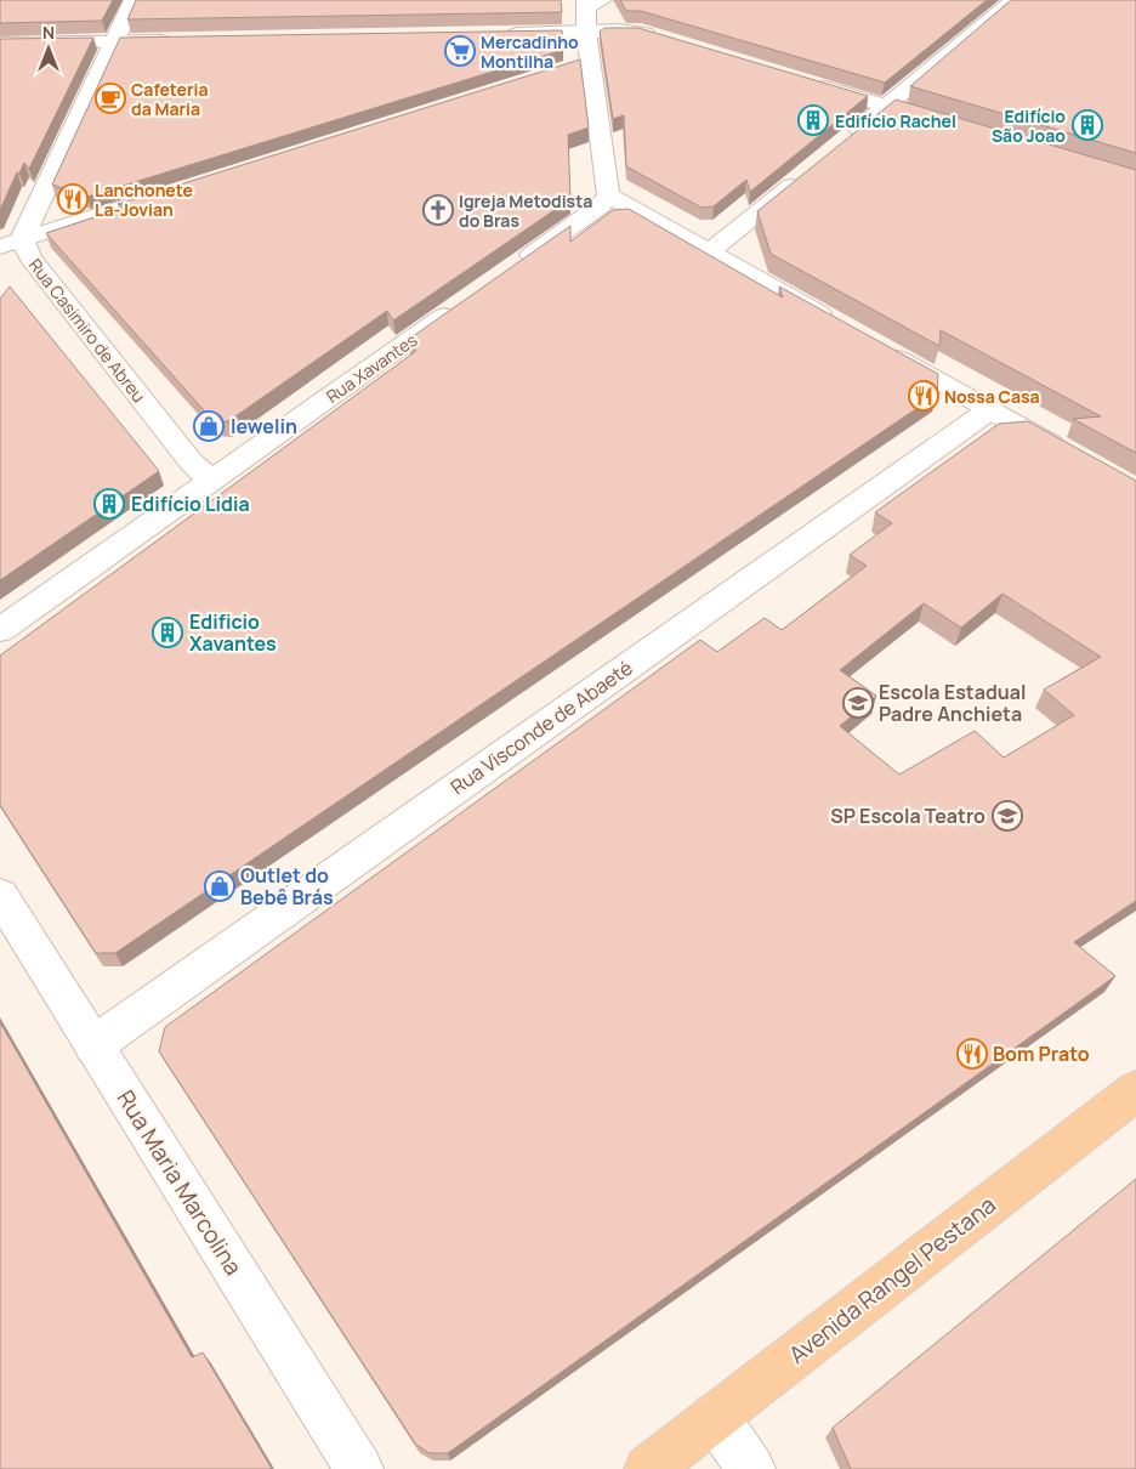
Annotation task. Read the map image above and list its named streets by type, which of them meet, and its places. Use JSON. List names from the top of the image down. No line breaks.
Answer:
{"streets":{"main road":["Avenida Rangel Pestana"],"street":["Rua Casimiro de Abreu","Rua Xavantes","Rua Visconde de Abaeté","Rua Maria Marcolina"]},"crossings":[["Rua Casimiro de Abreu","Rua Xavantes"],["Rua Visconde de Abaeté","Rua Maria Marcolina"]],"places":{"supermarket":["Mercadinho Montilha"],"cafe":["Cafeteria da Maria"],"building":["Edifício Rachel","Edifício São Joao","Edifício Lidia","Edificio Xavantes"],"restaurant":["Lanchonete La-Jovian","Nossa Casa","Bom Prato"],"church":["Igreja Metodista do Bras"],"shop":["Iewelin","Outlet do Bebê Brás"],"school or university":["Escola Estadual Padre Anchieta","SP Escola Teatro"]},"north":"top"}
